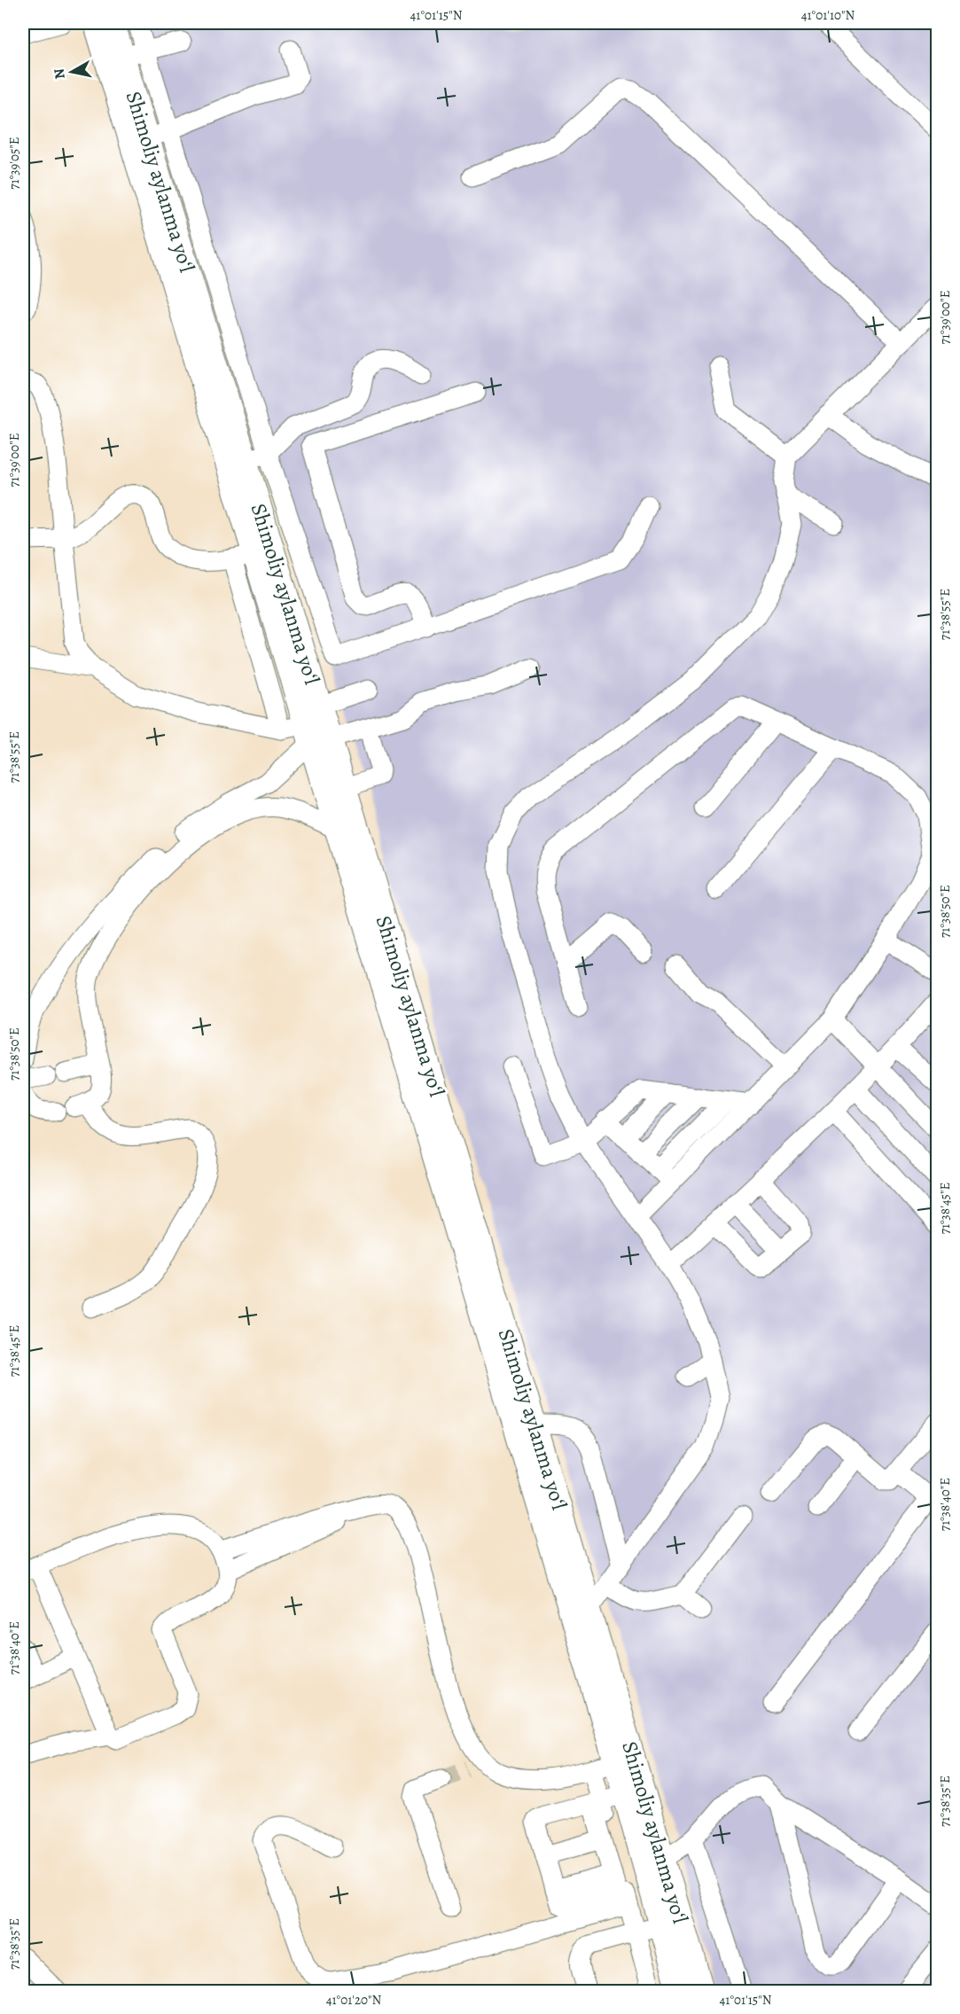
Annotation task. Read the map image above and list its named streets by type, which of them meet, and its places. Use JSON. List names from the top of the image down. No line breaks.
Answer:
{"streets":{"main road":["Shimoliy aylanma yoʻl"]},"north":"left","coordinates":["41°01'15\"N","41°01'10\"N","71°39'05\"E","71°39'00\"E","71°38'55\"E","71°38'50\"E","71°38'45\"E","71°38'40\"E","71°38'35\"E","41°01'20\"N"]}
